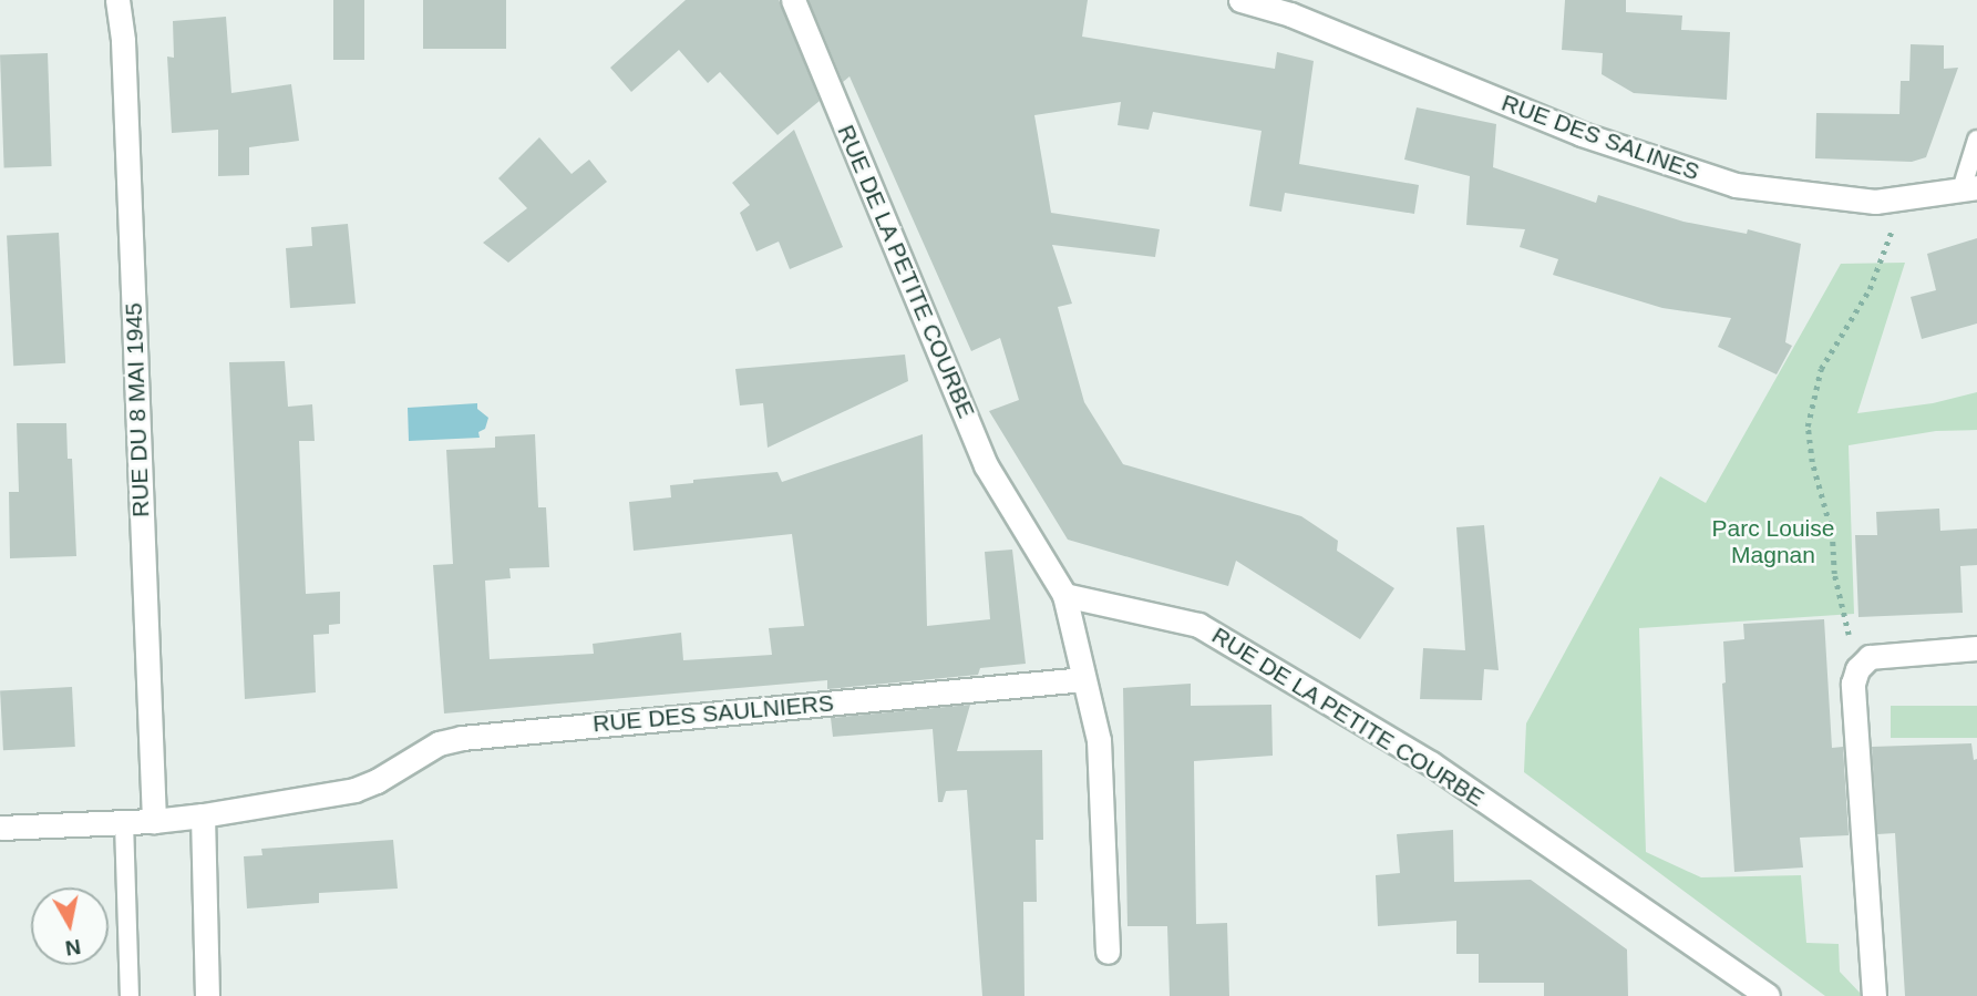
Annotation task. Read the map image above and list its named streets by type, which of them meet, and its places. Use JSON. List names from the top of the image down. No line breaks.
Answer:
{"streets":{"street":["RUE DES SALINES","RUE DE LA PETITE COURBE","RUE DU 8 MAI 1945","RUE DES SAULNIERS"]},"parks":["Parc Louise Magnan"],"north":"bottom"}
